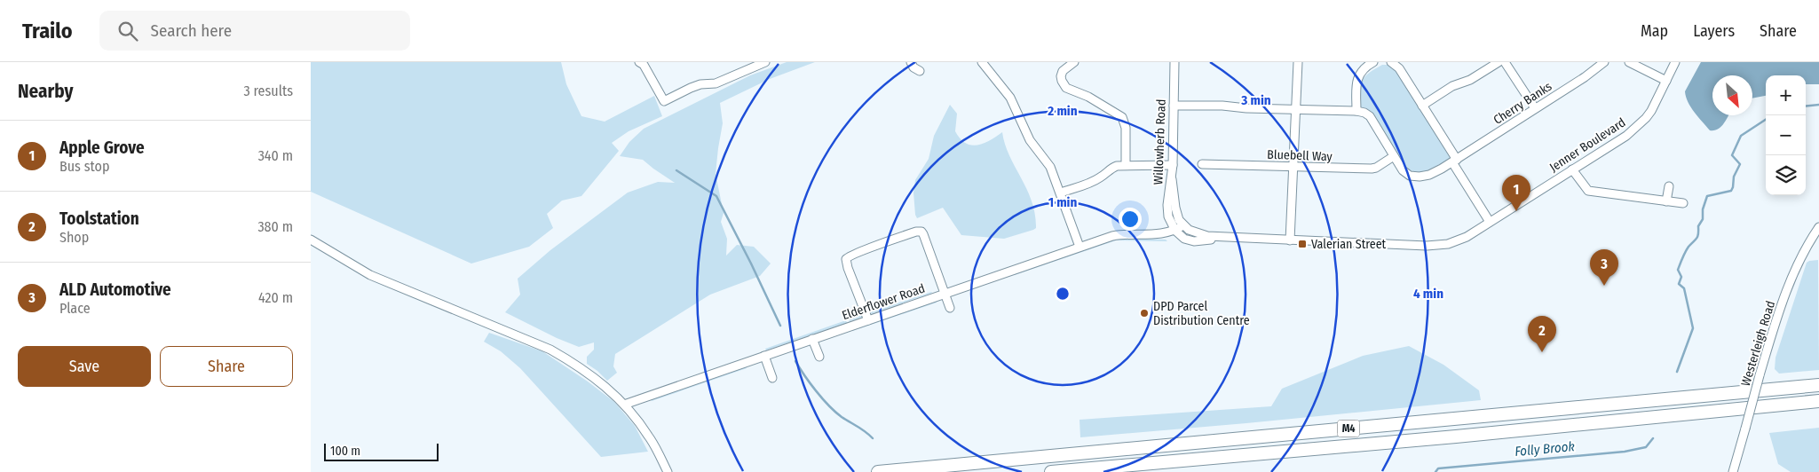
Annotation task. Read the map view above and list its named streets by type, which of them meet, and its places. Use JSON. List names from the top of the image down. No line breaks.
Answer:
{"streets":{"highway":["M4"],"street":["Cherry Banks","Willowherb Road","Jenner Boulevard","Bluebell Way","Elderflower Road","Westerleigh Road"]},"crossings":[["Cherry Banks","Bluebell Way"],["Willowherb Road","Jenner Boulevard"],["Jenner Boulevard","Elderflower Road"]],"water":["Folly Brook"],"places":{"transit":["Valerian Street"],"other":["DPD Parcel Distribution Centre"]},"scale_bar":"100 m","north":"bottom right","page":{"header":"Trailo","search":"Search here","nav":["Map","Layers","Share"],"heading":["Nearby","3 results"],"map_buttons":["+","−"],"list":[{"mark":"1","name":"Apple Grove","note":"Bus stop","value":"340 m"},{"mark":"2","name":"Toolstation","note":"Shop","value":"380 m"},{"mark":"3","name":"ALD Automotive","note":"Place","value":"420 m"}],"pins":["1","3","2"],"buttons":["Save","Share"],"scale":"100 m"},"rings":["3 min","2 min","1 min","4 min"]}
